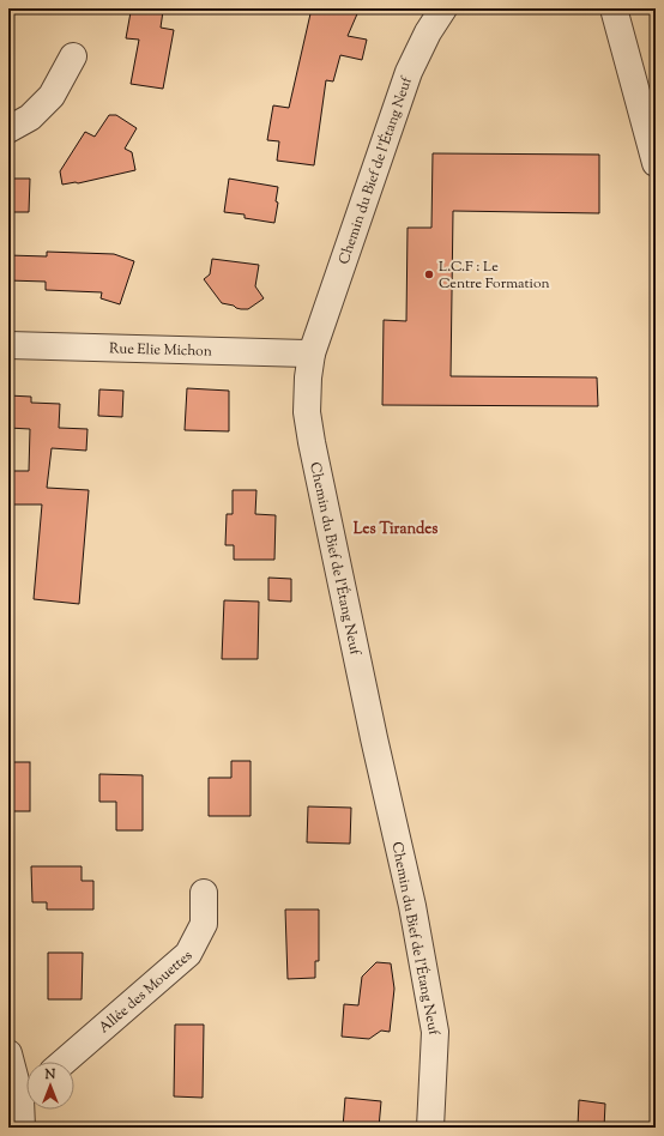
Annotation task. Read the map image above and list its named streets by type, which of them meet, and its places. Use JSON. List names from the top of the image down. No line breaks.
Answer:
{"streets":{"street":["Chemin du Bief de l'Étang Neuf","Rue Elie Michon","Allée des Mouettes"]},"crossings":[["Chemin du Bief de l'Étang Neuf","Rue Elie Michon"]],"districts":["Les Tirandes"],"places":["L.C.F : Le Centre Formation"],"north":"top"}
